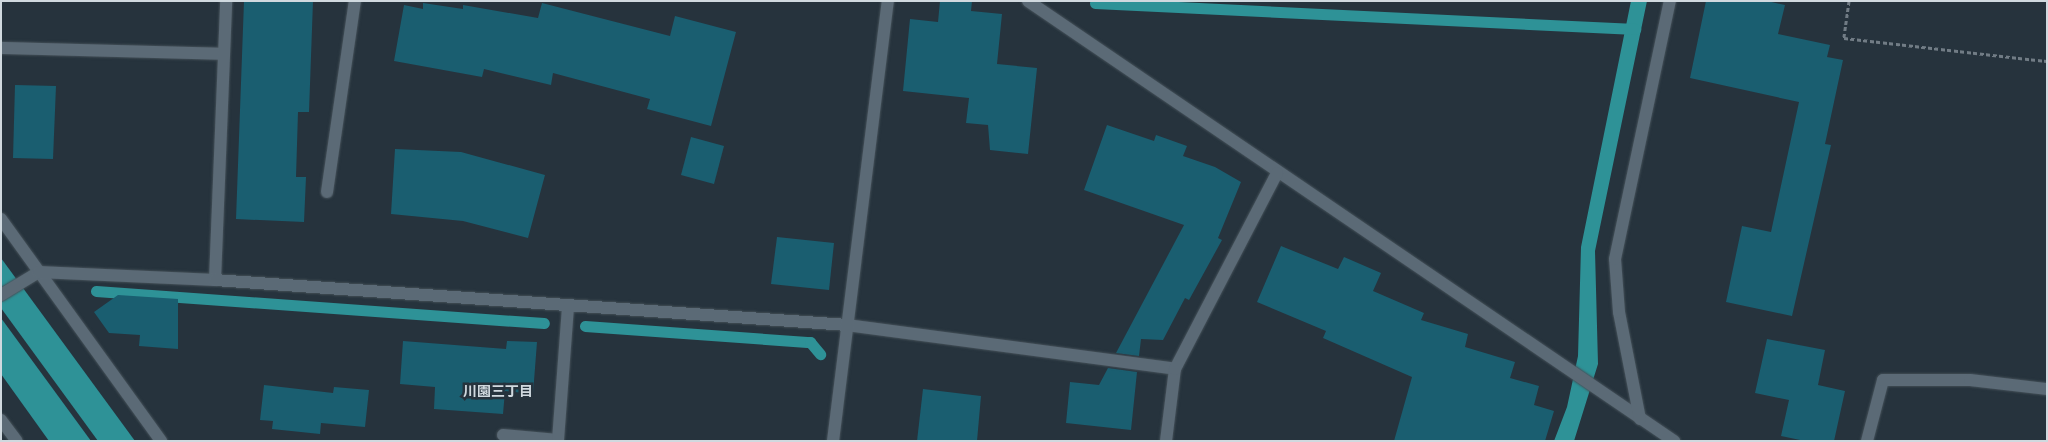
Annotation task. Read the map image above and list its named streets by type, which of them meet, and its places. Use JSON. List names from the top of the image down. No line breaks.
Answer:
{"districts":["川園三丁目"]}
